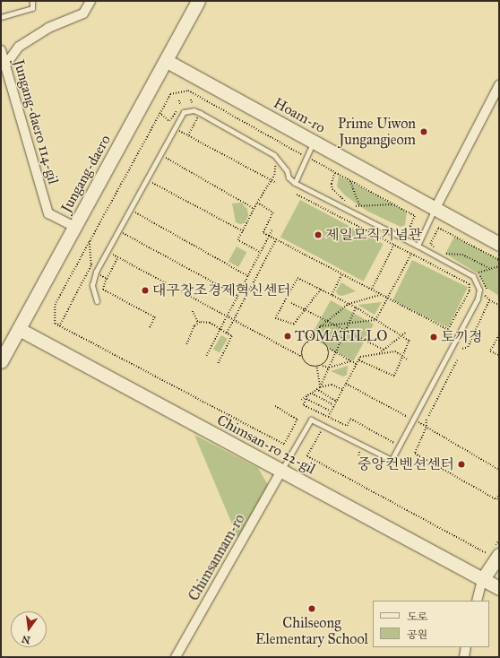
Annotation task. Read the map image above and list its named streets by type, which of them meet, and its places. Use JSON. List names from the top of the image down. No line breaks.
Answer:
{"streets":{"main road":["Hoam-ro","Jungang-daero","Chimsan-ro 22-gil"],"street":["Jungang-daero 114-gil","Chimsannam-ro"]},"crossings":[["Hoam-ro","Jungang-daero"],["Jungang-daero 114-gil","Jungang-daero"],["Jungang-daero","Chimsan-ro 22-gil"],["Chimsan-ro 22-gil","Chimsannam-ro"]],"places":["Prime Uiwon Jungangjeom","제일모직기념관","대구창조경제혁신센터","TOMATILLO","토끼정","중앙컨벤션센터","Chilseong Elementary School"],"legend":["도로","공원"],"north":"bottom"}
